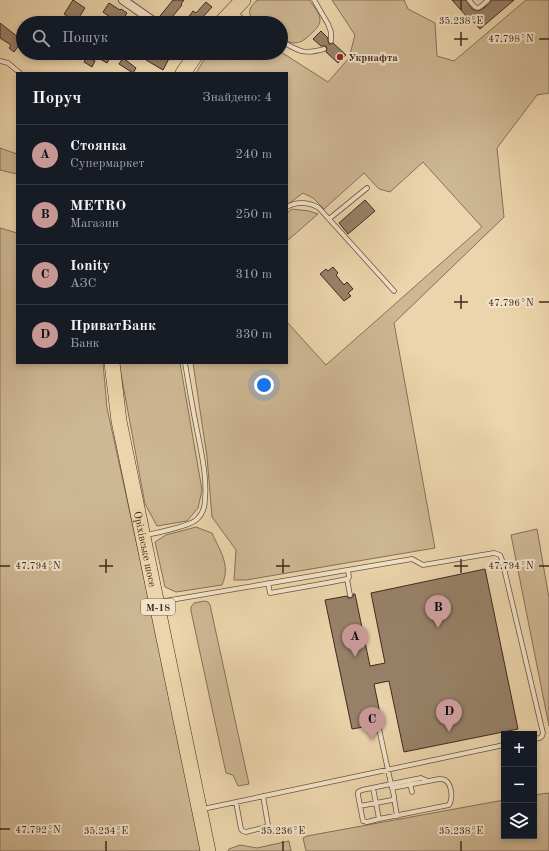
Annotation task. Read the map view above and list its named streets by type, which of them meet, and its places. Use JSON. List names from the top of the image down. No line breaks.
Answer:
{"streets":{"highway":["Оріхівське шосе","М-18"]},"places":["Укрнафта"],"page":{"search":"Пошук","heading":["Поруч","Знайдено: 4"],"list":[{"mark":"A","name":"Стоянка","note":"Супермаркет","value":"240 m"},{"mark":"B","name":"METRO","note":"Магазин","value":"250 m"},{"mark":"C","name":"Ionity","note":"АЗС","value":"310 m"},{"mark":"D","name":"ПриватБанк","note":"Банк","value":"330 m"}],"pins":["B","A","D","C"],"map_buttons":["+","−"]},"coordinates":["35.238°E","47.798°N","47.796°N","47.794°N","47.792°N","35.234°E","35.236°E"]}
